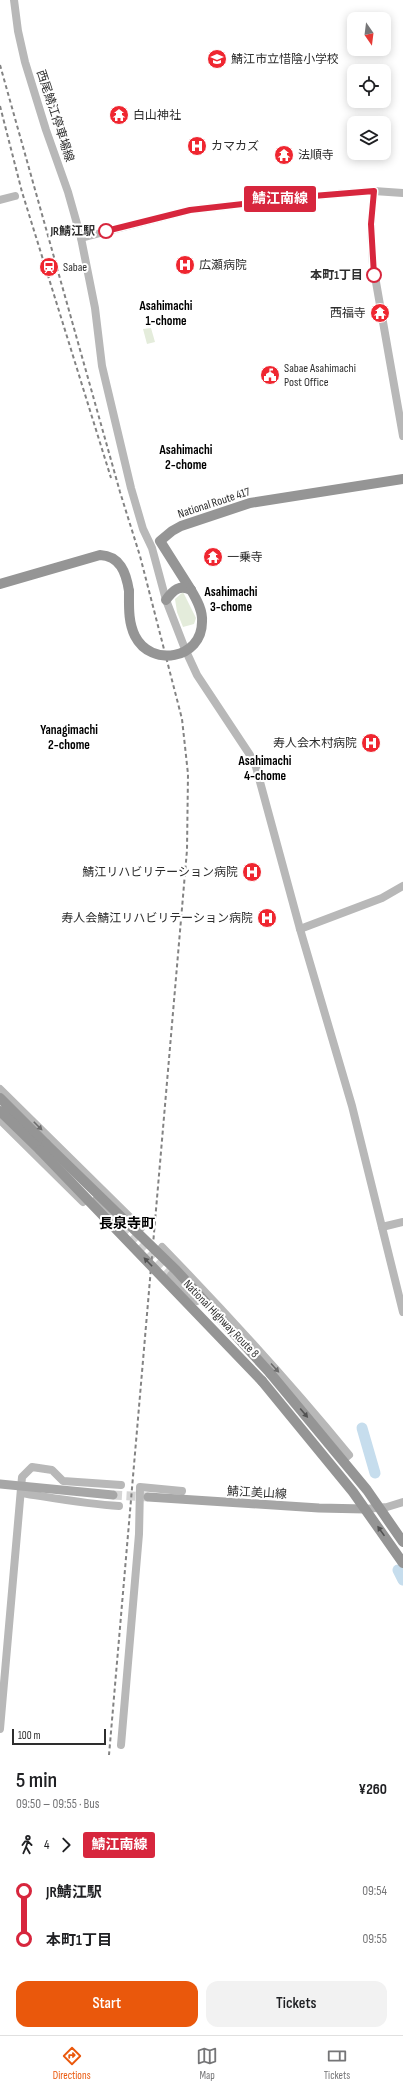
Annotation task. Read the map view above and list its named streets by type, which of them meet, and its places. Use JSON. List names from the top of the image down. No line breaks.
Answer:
{"streets":{"highway":["National Route 417","National Highway Route 8"],"main road":["鯖江美山線"],"street":["西尾鯖江停車場線"]},"crossings":[["西尾鯖江停車場線","National Route 417"],["National Highway Route 8","鯖江美山線"]],"districts":["Asahimachi 1-chome","Asahimachi 2-chome","Asahimachi 3-chome","Yanagimachi 2-chome","Asahimachi 4-chome","長泉寺町"],"places":{"school or university":["鯖江市立惜陰小学校"],"temple":["白山神社","法順寺","西福寺","一乗寺"],"hospital":["カマカズ","広瀬病院","寿人会木村病院","鯖江リハビリテーション病院","寿人会鯖江リハビリテーション病院"],"other":["JR鯖江駅","本町1丁目"],"station":["Sabae"],"public building":["Sabae Asahimachi Post Office"]},"lines":["bus line 鯖江南線"],"scale_bar":"100 m","north":"bottom","page":{"on_map":"鯖江南線","scale":"100 m","heading":["5 min","09:50 – 09:55 · Bus","¥260"],"legs":["4","鯖江南線"],"list":[{"name":"JR鯖江駅","value":"09:54"},{"name":"本町1丁目","value":"09:55"}],"buttons":["Start","Tickets"],"tabs":["Directions","Map","Tickets"]}}
